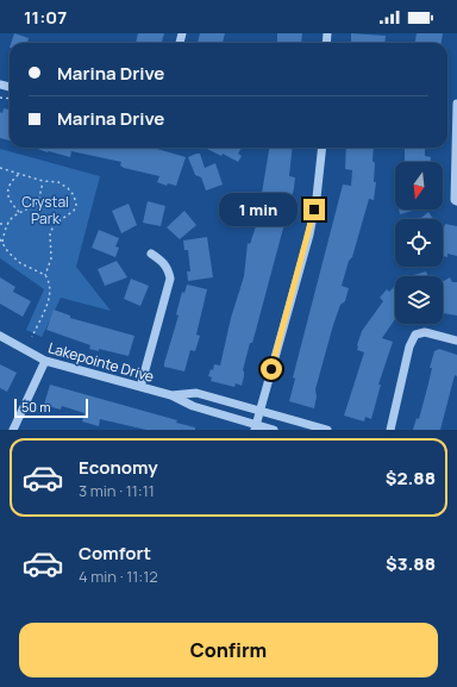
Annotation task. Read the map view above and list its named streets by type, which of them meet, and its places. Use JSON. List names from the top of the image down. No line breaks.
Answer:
{"streets":{"street":["Lakepointe Drive"]},"parks":["Crystal Park"],"scale_bar":"50 m","north":"bottom","page":{"status":"11:07","banner":["Marina Drive","Marina Drive"],"bubble":"1 min","scale":"50 m","list":[{"name":"Economy","note":"3 min · 11:11","value":"$2.88"},{"name":"Comfort","note":"4 min · 11:12","value":"$3.88"}],"buttons":"Confirm"}}
